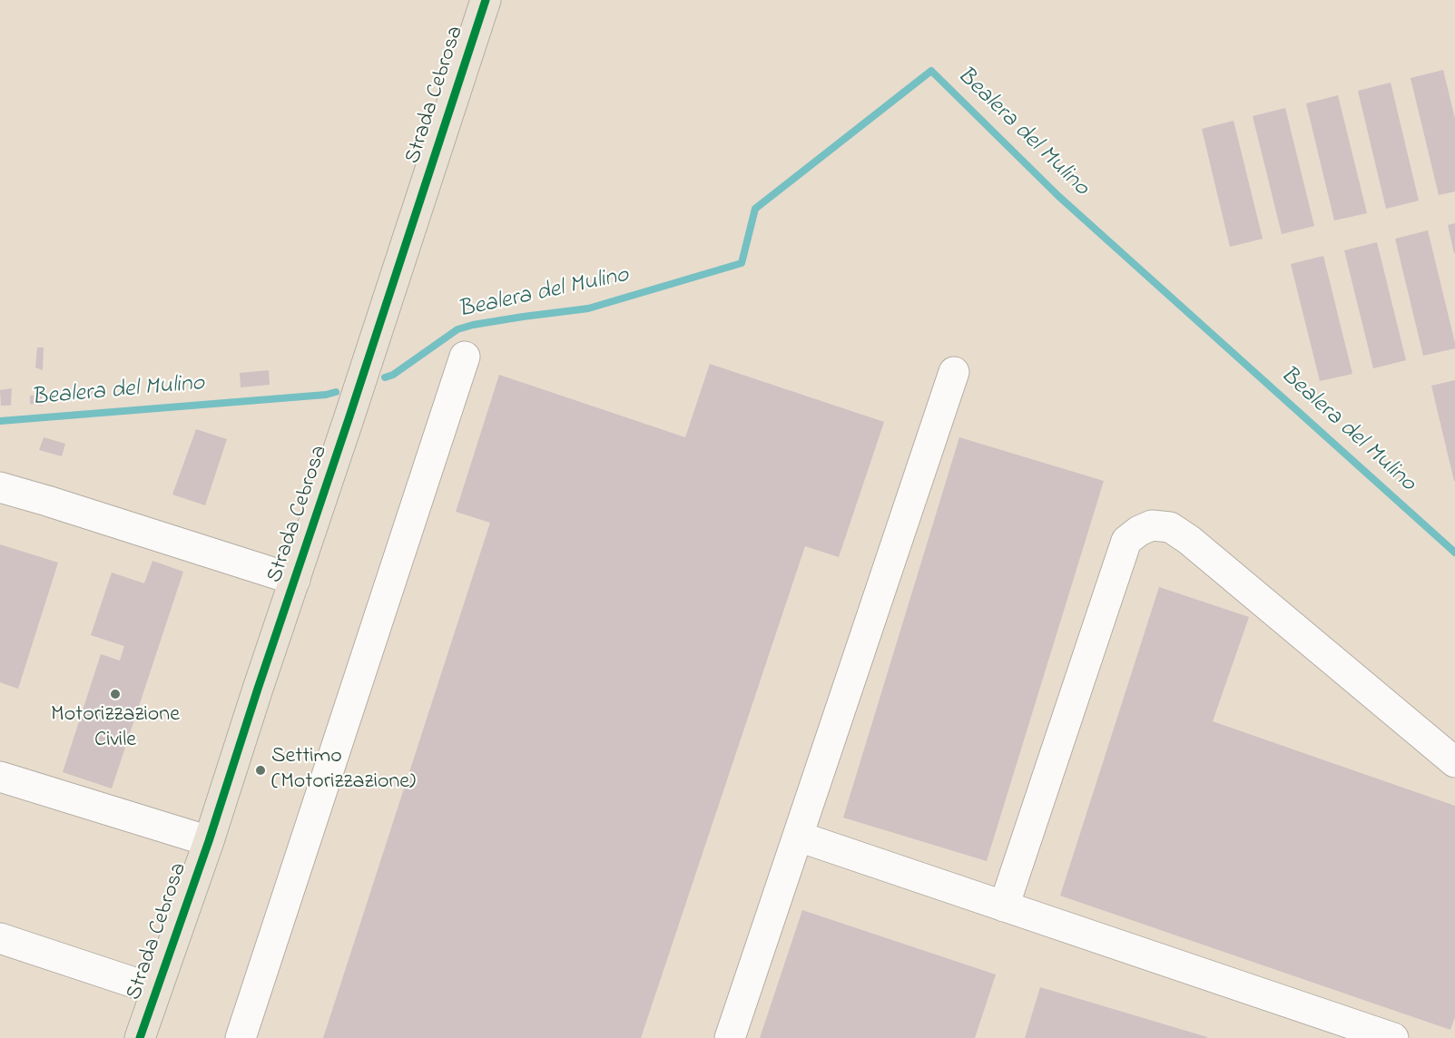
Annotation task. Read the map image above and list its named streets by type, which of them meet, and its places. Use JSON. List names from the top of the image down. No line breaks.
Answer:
{"streets":{"main road":["Strada Cebrosa"]},"water":["Bealera del Mulino"],"places":["Motorizzazione Civile","Settimo (Motorizzazione)"]}
